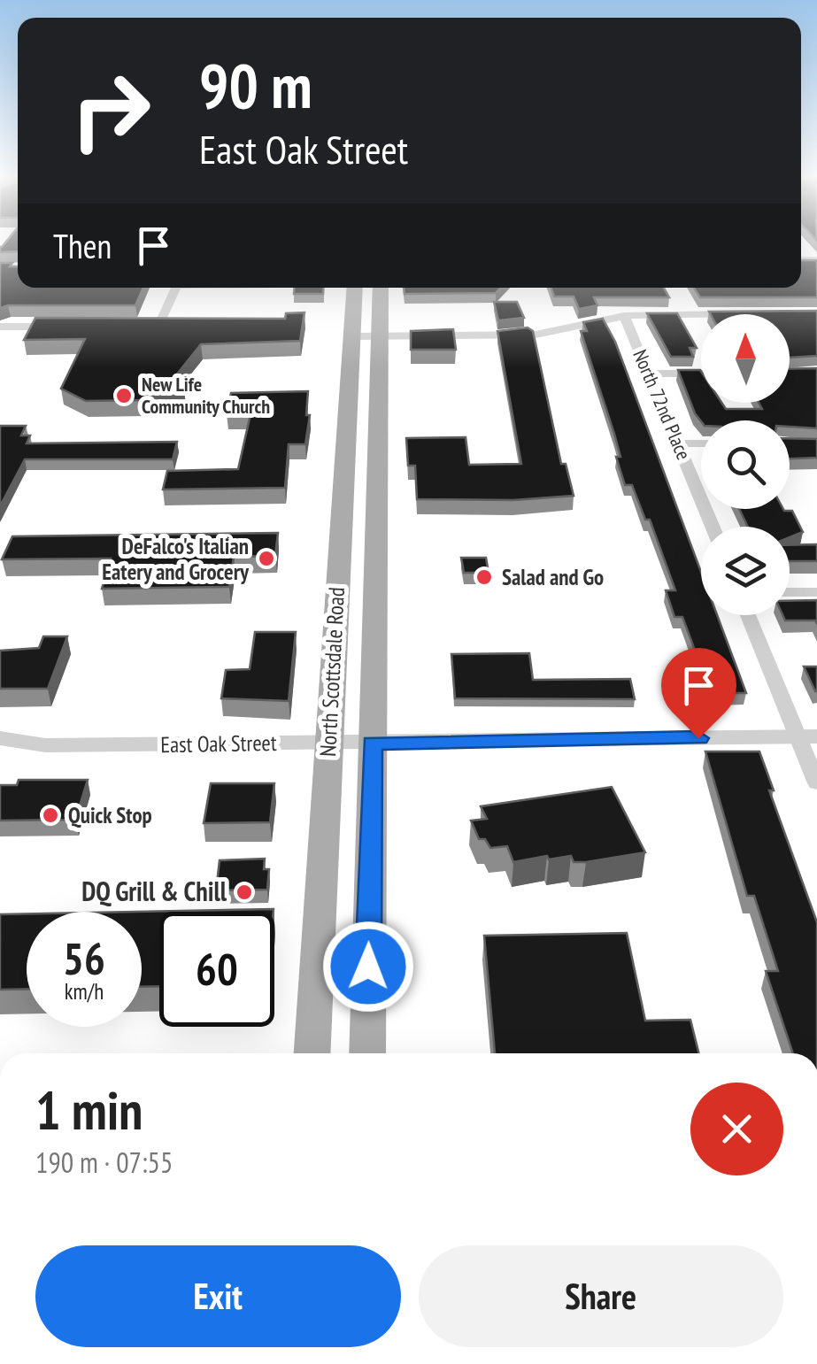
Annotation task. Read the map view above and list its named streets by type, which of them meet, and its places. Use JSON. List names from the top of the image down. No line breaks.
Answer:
{"streets":{"main road":["North Scottsdale Road"],"street":["North 72nd Place","East Oak Street"]},"crossings":[["North Scottsdale Road","East Oak Street"]],"places":["New Life Community Church","DeFalco's Italian Eatery and Grocery","Salad and Go","Quick Stop","DQ Grill & Chill"],"north":"top","page":{"turn":["90 m","East Oak Street"],"then":"Then","speed":"56 km/h","limit":"60","heading":["1 min","190 m · 07:55"],"buttons":["Exit","Share"]}}
